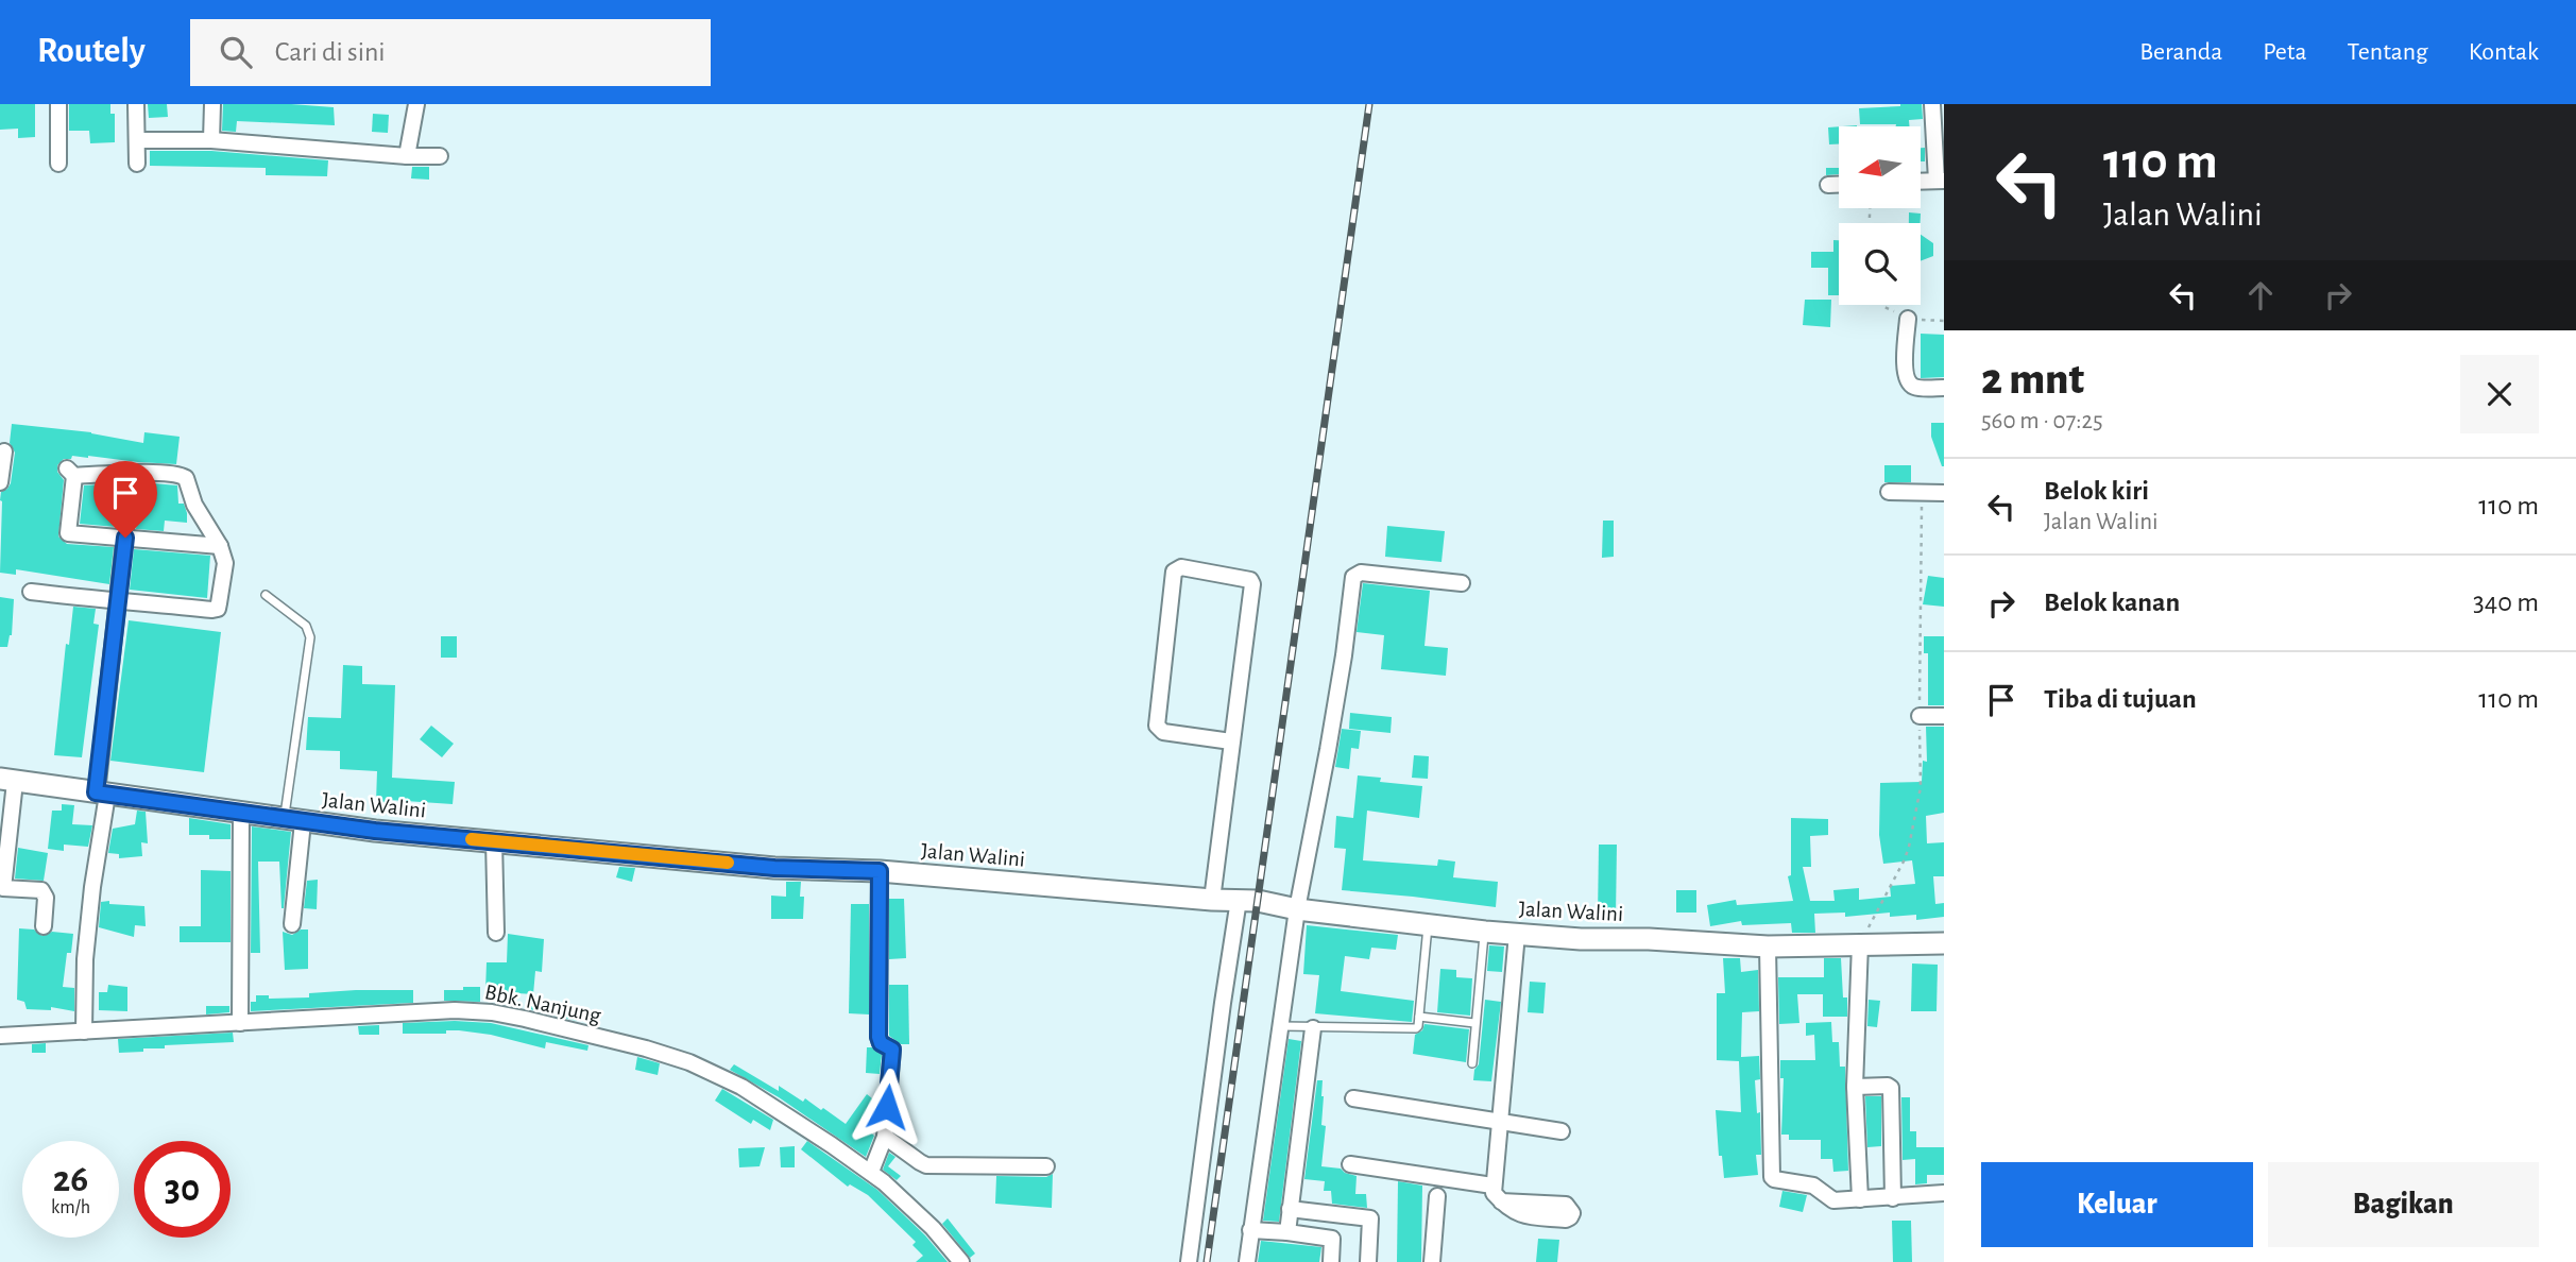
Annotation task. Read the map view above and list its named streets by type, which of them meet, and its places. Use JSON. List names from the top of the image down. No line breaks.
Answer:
{"streets":{"street":["Jalan Walini","Bbk. Nanjung"]},"north":"left","page":{"header":"Routely","search":"Cari di sini","nav":["Beranda","Peta","Tentang","Kontak"],"turn":["110 m","Jalan Walini"],"heading":["2 mnt","560 m · 07:25"],"list":[{"name":"Belok kiri","note":"Jalan Walini","value":"110 m"},{"name":"Belok kanan","value":"340 m"},{"name":"Tiba di tujuan","value":"110 m"}],"speed":"26 km/h","limit":"30","buttons":["Keluar","Bagikan"]}}
